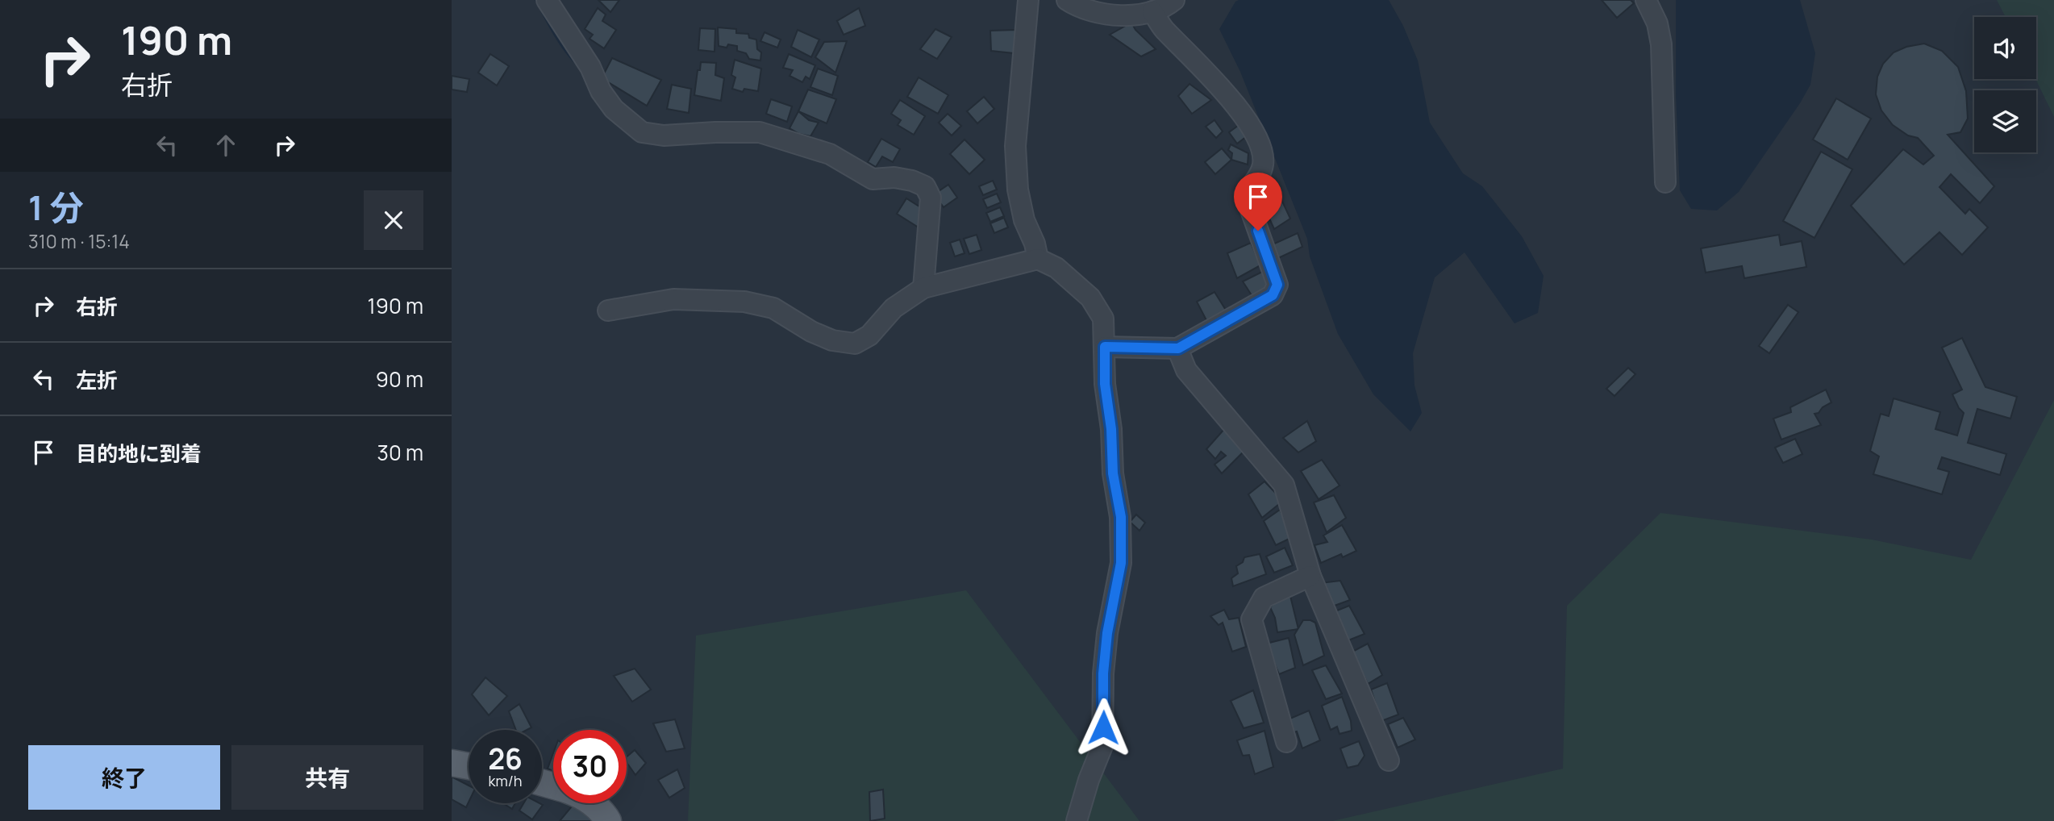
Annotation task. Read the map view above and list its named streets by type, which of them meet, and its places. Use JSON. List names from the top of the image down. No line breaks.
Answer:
{"page":{"turn":["190 m","右折"],"heading":["1 分","310 m · 15:14"],"list":[{"name":"右折","value":"190 m"},{"name":"左折","value":"90 m"},{"name":"目的地に到着","value":"30 m"}],"speed":"26 km/h","limit":"30","buttons":["終了","共有"]}}
